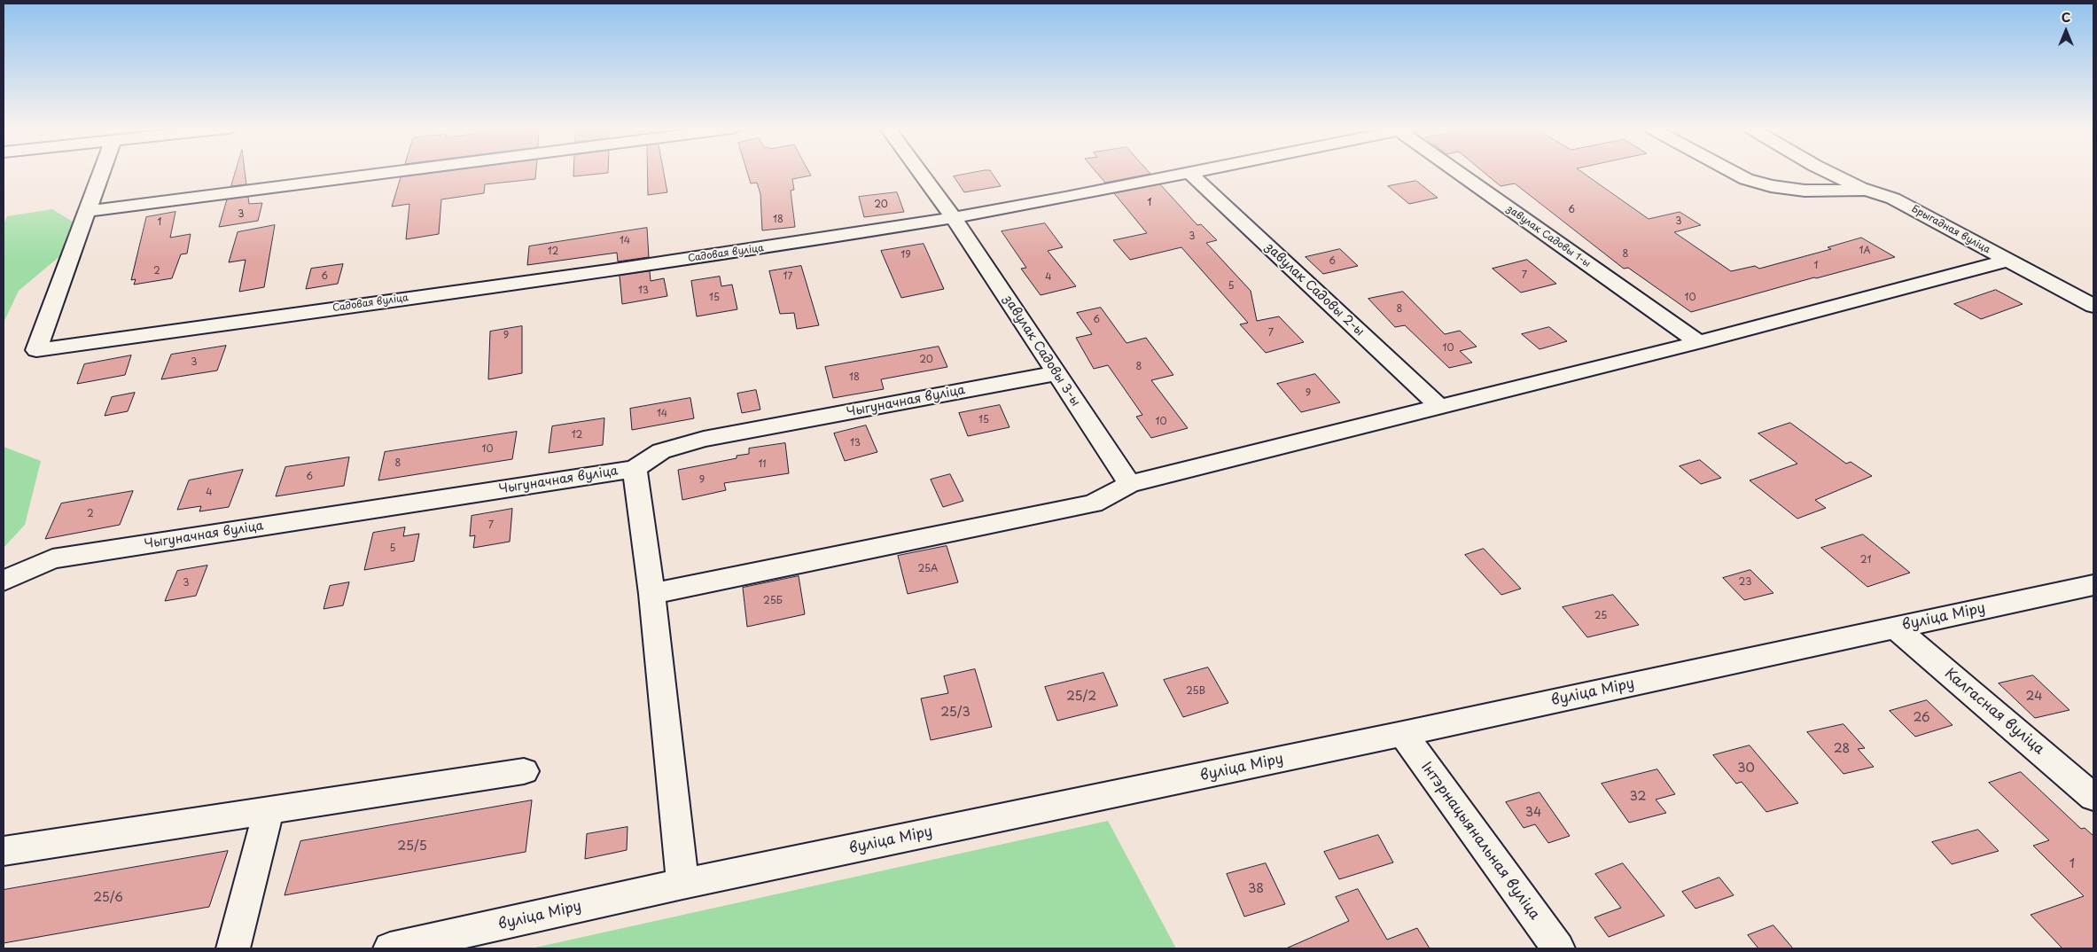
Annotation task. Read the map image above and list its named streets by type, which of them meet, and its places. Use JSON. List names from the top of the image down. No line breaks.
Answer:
{"streets":{"street":["Брыгадная вуліца","завулак Садовы 1-ы","Садовая вуліца","завулак Садовы 2-ы","завулак Садовы 3-ы","Чыгуначная вуліца","вуліца Міру","Калгасная вуліца","Інтэрнацыянальная вуліца"]},"crossings":[["Садовая вуліца","завулак Садовы 2-ы"],["Садовая вуліца","завулак Садовы 3-ы"],["завулак Садовы 3-ы","Чыгуначная вуліца"],["вуліца Міру","Калгасная вуліца"],["вуліца Міру","Інтэрнацыянальная вуліца"]],"house_numbers":["1","20","6","3","18","3","1","3","14","1A","12","8","19","6","1","2","7","6","17","4","5","13","15","10","8","6","7","9","10","20","3","8","18","9","14","15","10","12","13","10","8","11","6","9","4","2","7","5","21","25А","23","3","25Б","25","25В","25/2","24","25/3","26","28","30","32","34","25/5","1","38","25/6"],"north":"top"}
